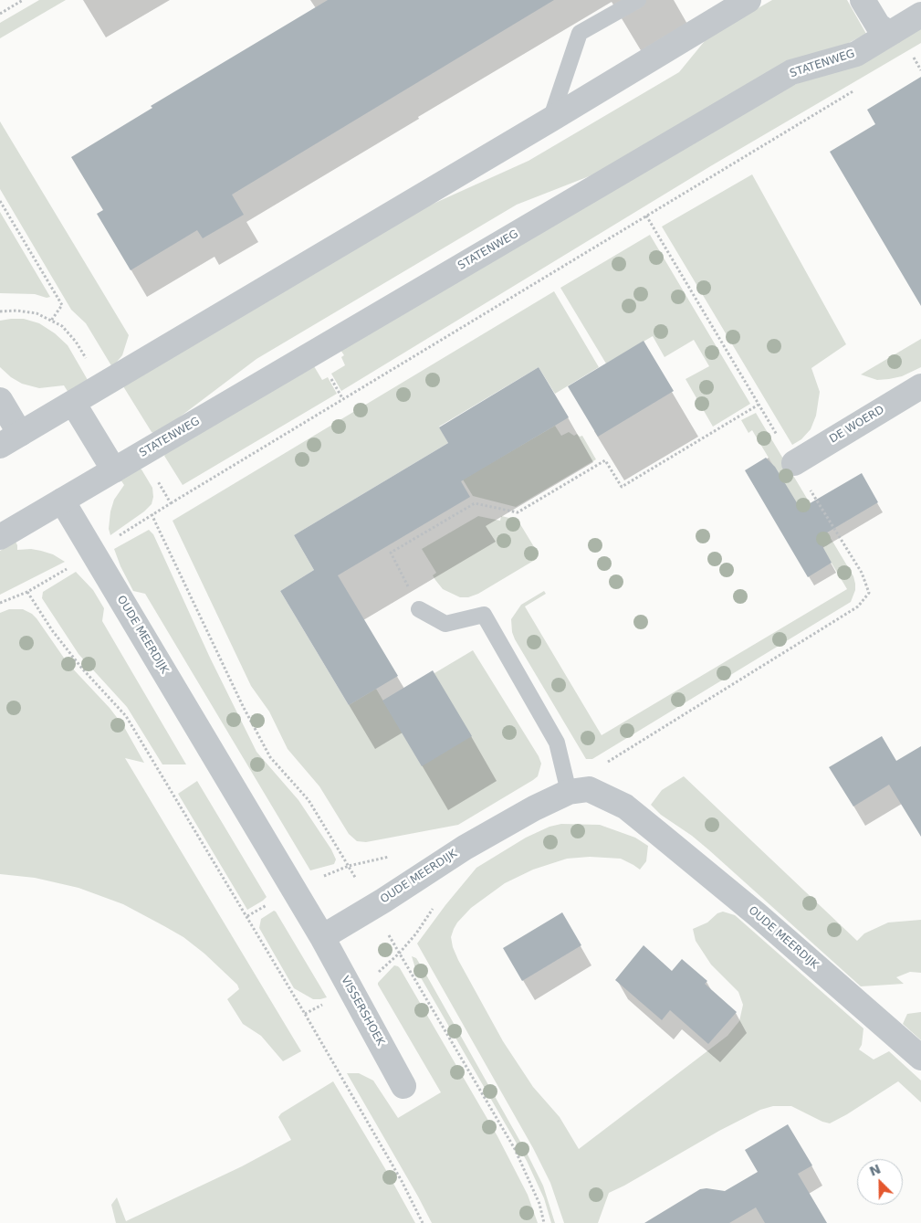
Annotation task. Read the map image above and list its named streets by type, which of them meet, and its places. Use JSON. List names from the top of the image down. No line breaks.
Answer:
{"streets":{"street":["STATENWEG","DE WOERD","OUDE MEERDIJK","VISSERSHOEK"]},"crossings":[["STATENWEG","OUDE MEERDIJK"],["OUDE MEERDIJK","VISSERSHOEK"]],"north":"top left"}
